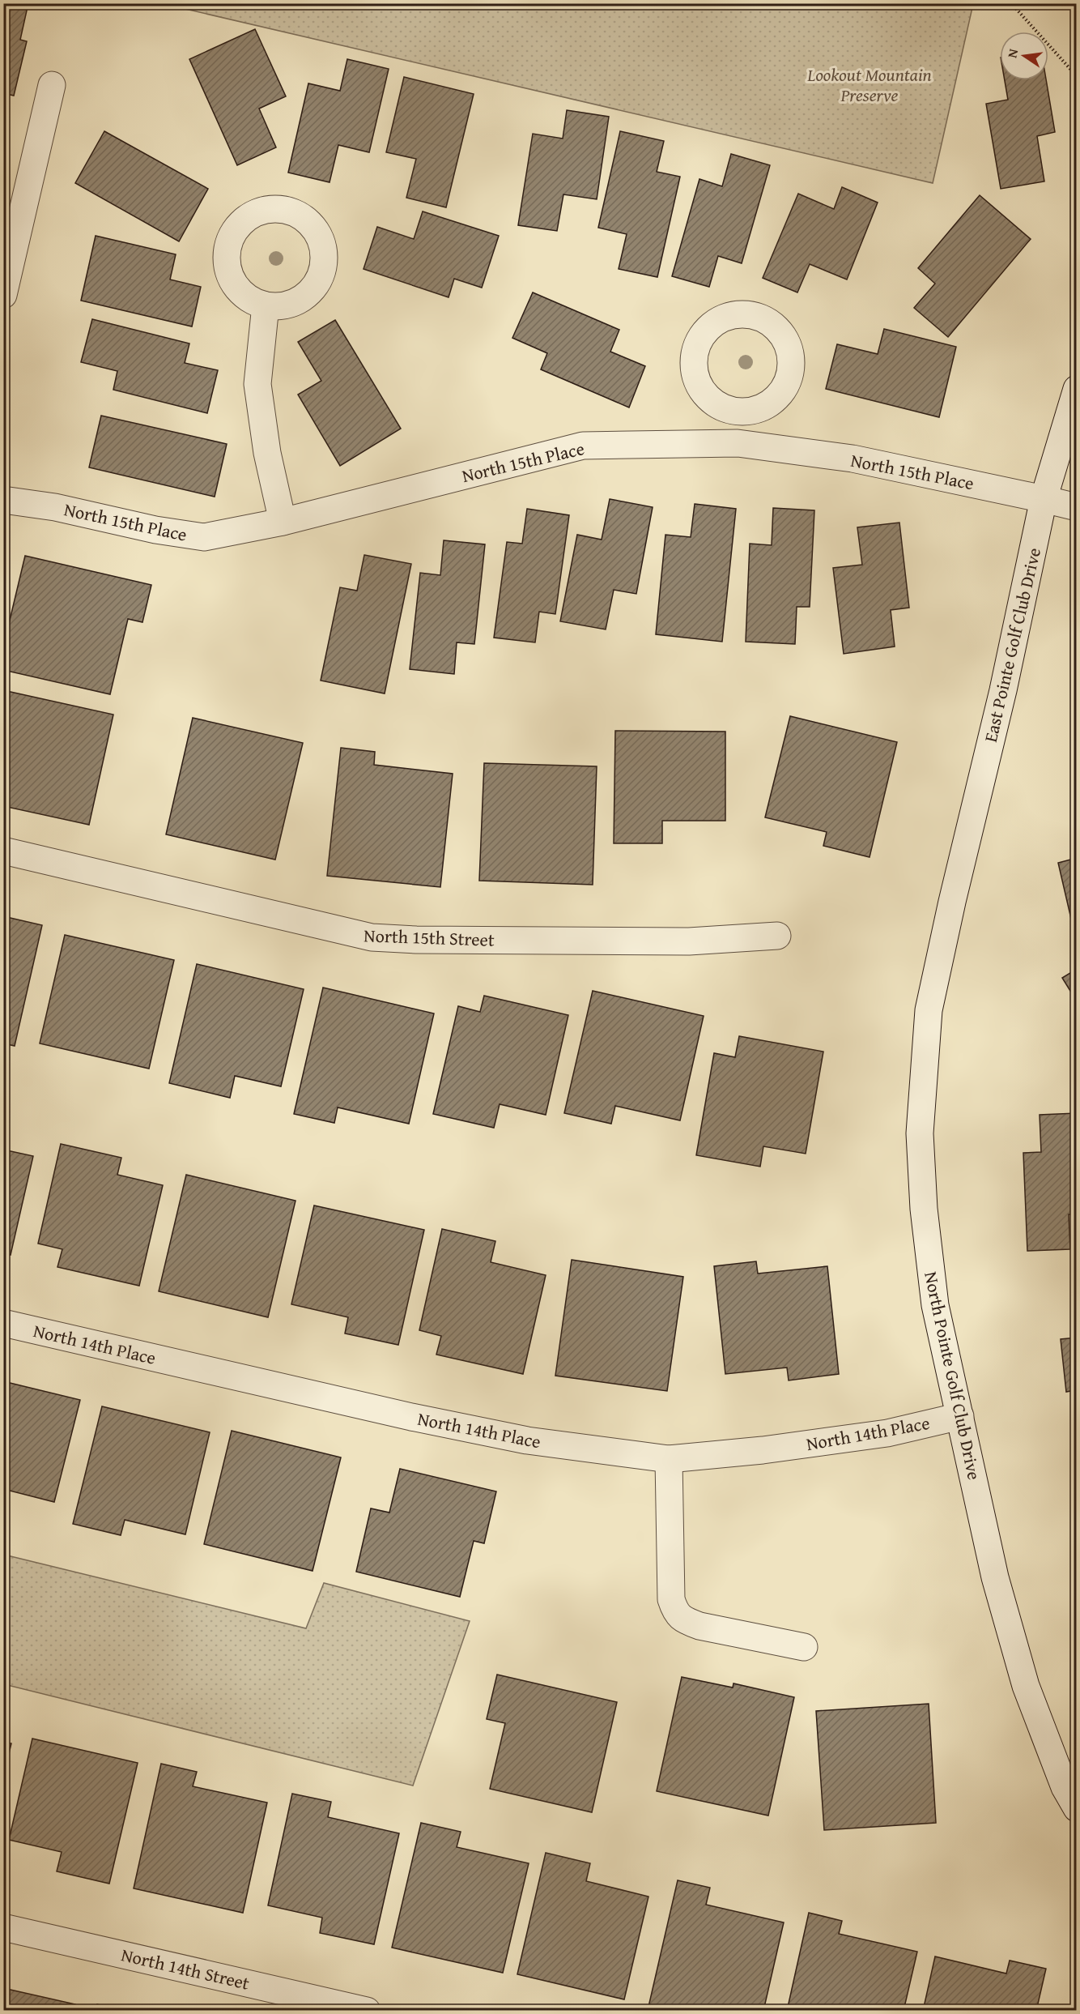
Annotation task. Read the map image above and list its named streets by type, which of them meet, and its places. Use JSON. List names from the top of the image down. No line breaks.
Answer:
{"streets":{"street":["North 15th Place","East Pointe Golf Club Drive","North 15th Street","North 14th Place","North Pointe Golf Club Drive","North 14th Street"]},"crossings":[["North 15th Place","East Pointe Golf Club Drive"],["East Pointe Golf Club Drive","North Pointe Golf Club Drive"],["North 14th Place","North Pointe Golf Club Drive"]],"parks":["Lookout Mountain Preserve"],"north":"left"}
